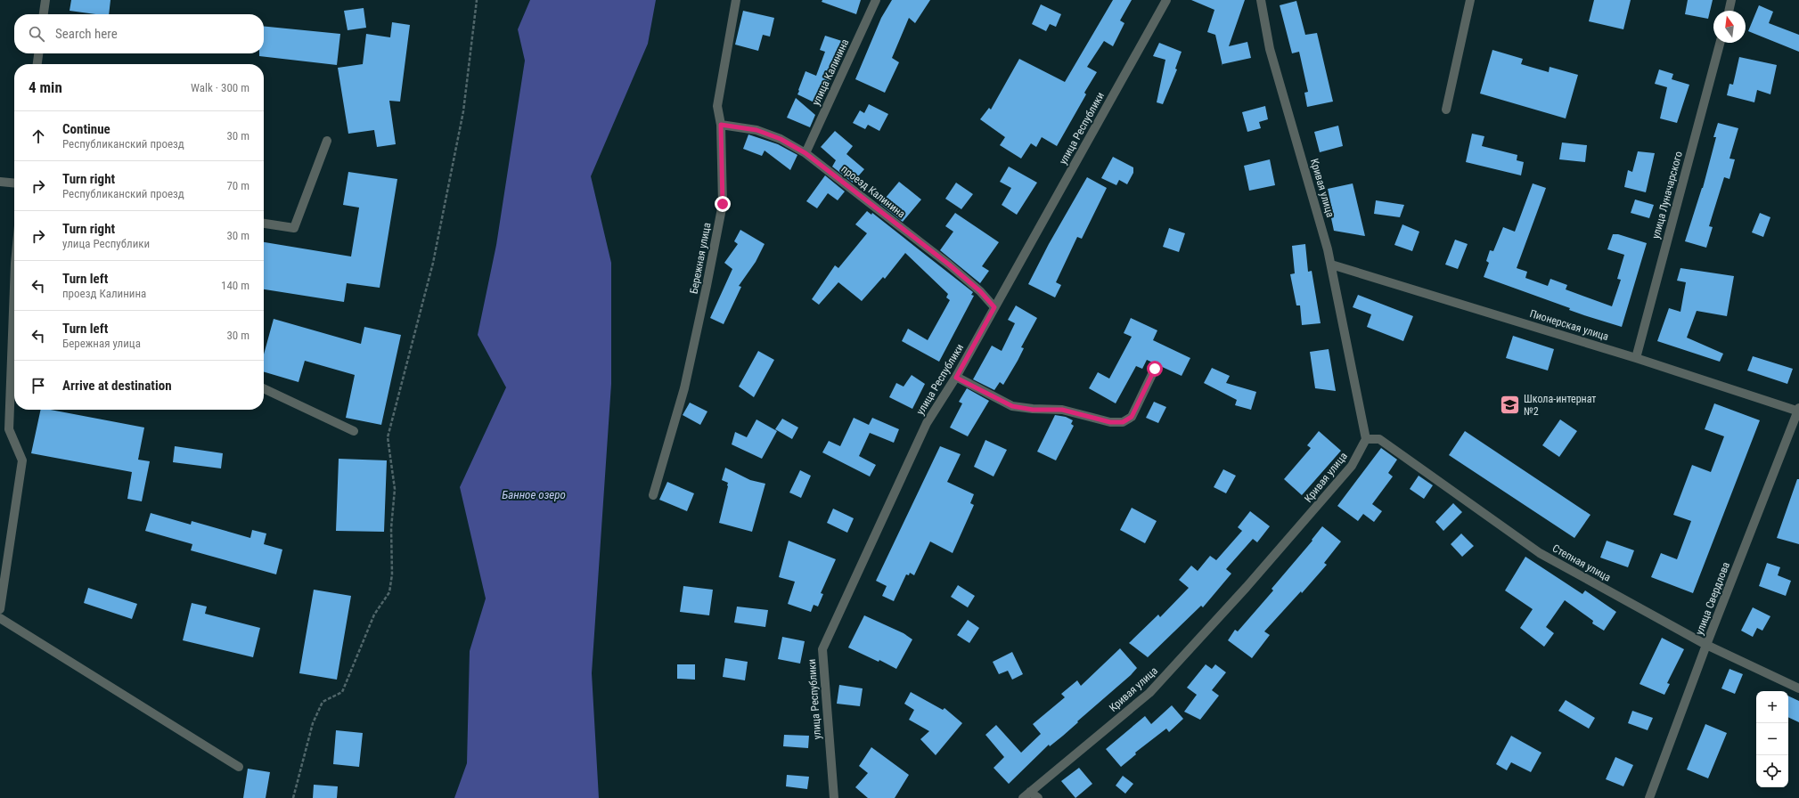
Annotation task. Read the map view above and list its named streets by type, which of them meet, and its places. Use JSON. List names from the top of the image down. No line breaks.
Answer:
{"streets":{"street":["улица Калинина","улица Республики","Кривая улица","проезд Калинина","улица Луначарского","Бережная улица","Пионерская улица","Степная улица","улица Свердлова"]},"crossings":[["улица Калинина","проезд Калинина"],["улица Республики","проезд Калинина"],["Кривая улица","Пионерская улица"],["Кривая улица","Степная улица"],["проезд Калинина","Бережная улица"],["улица Луначарского","Пионерская улица"],["Пионерская улица","улица Свердлова"],["Степная улица","улица Свердлова"]],"water":["Банное озеро"],"places":{"school or university":["Школа-интернат №2"]},"north":"top","page":{"search":"Search here","heading":["4 min","Walk · 300 m"],"list":[["Continue","Республиканский проезд","30 m"],["Turn right","Республиканский проезд","70 m"],["Turn right","улица Республики","30 m"],["Turn left","проезд Калинина","140 m"],["Turn left","Бережная улица","30 m"],"Arrive at destination"],"map_buttons":["+","−"]}}
